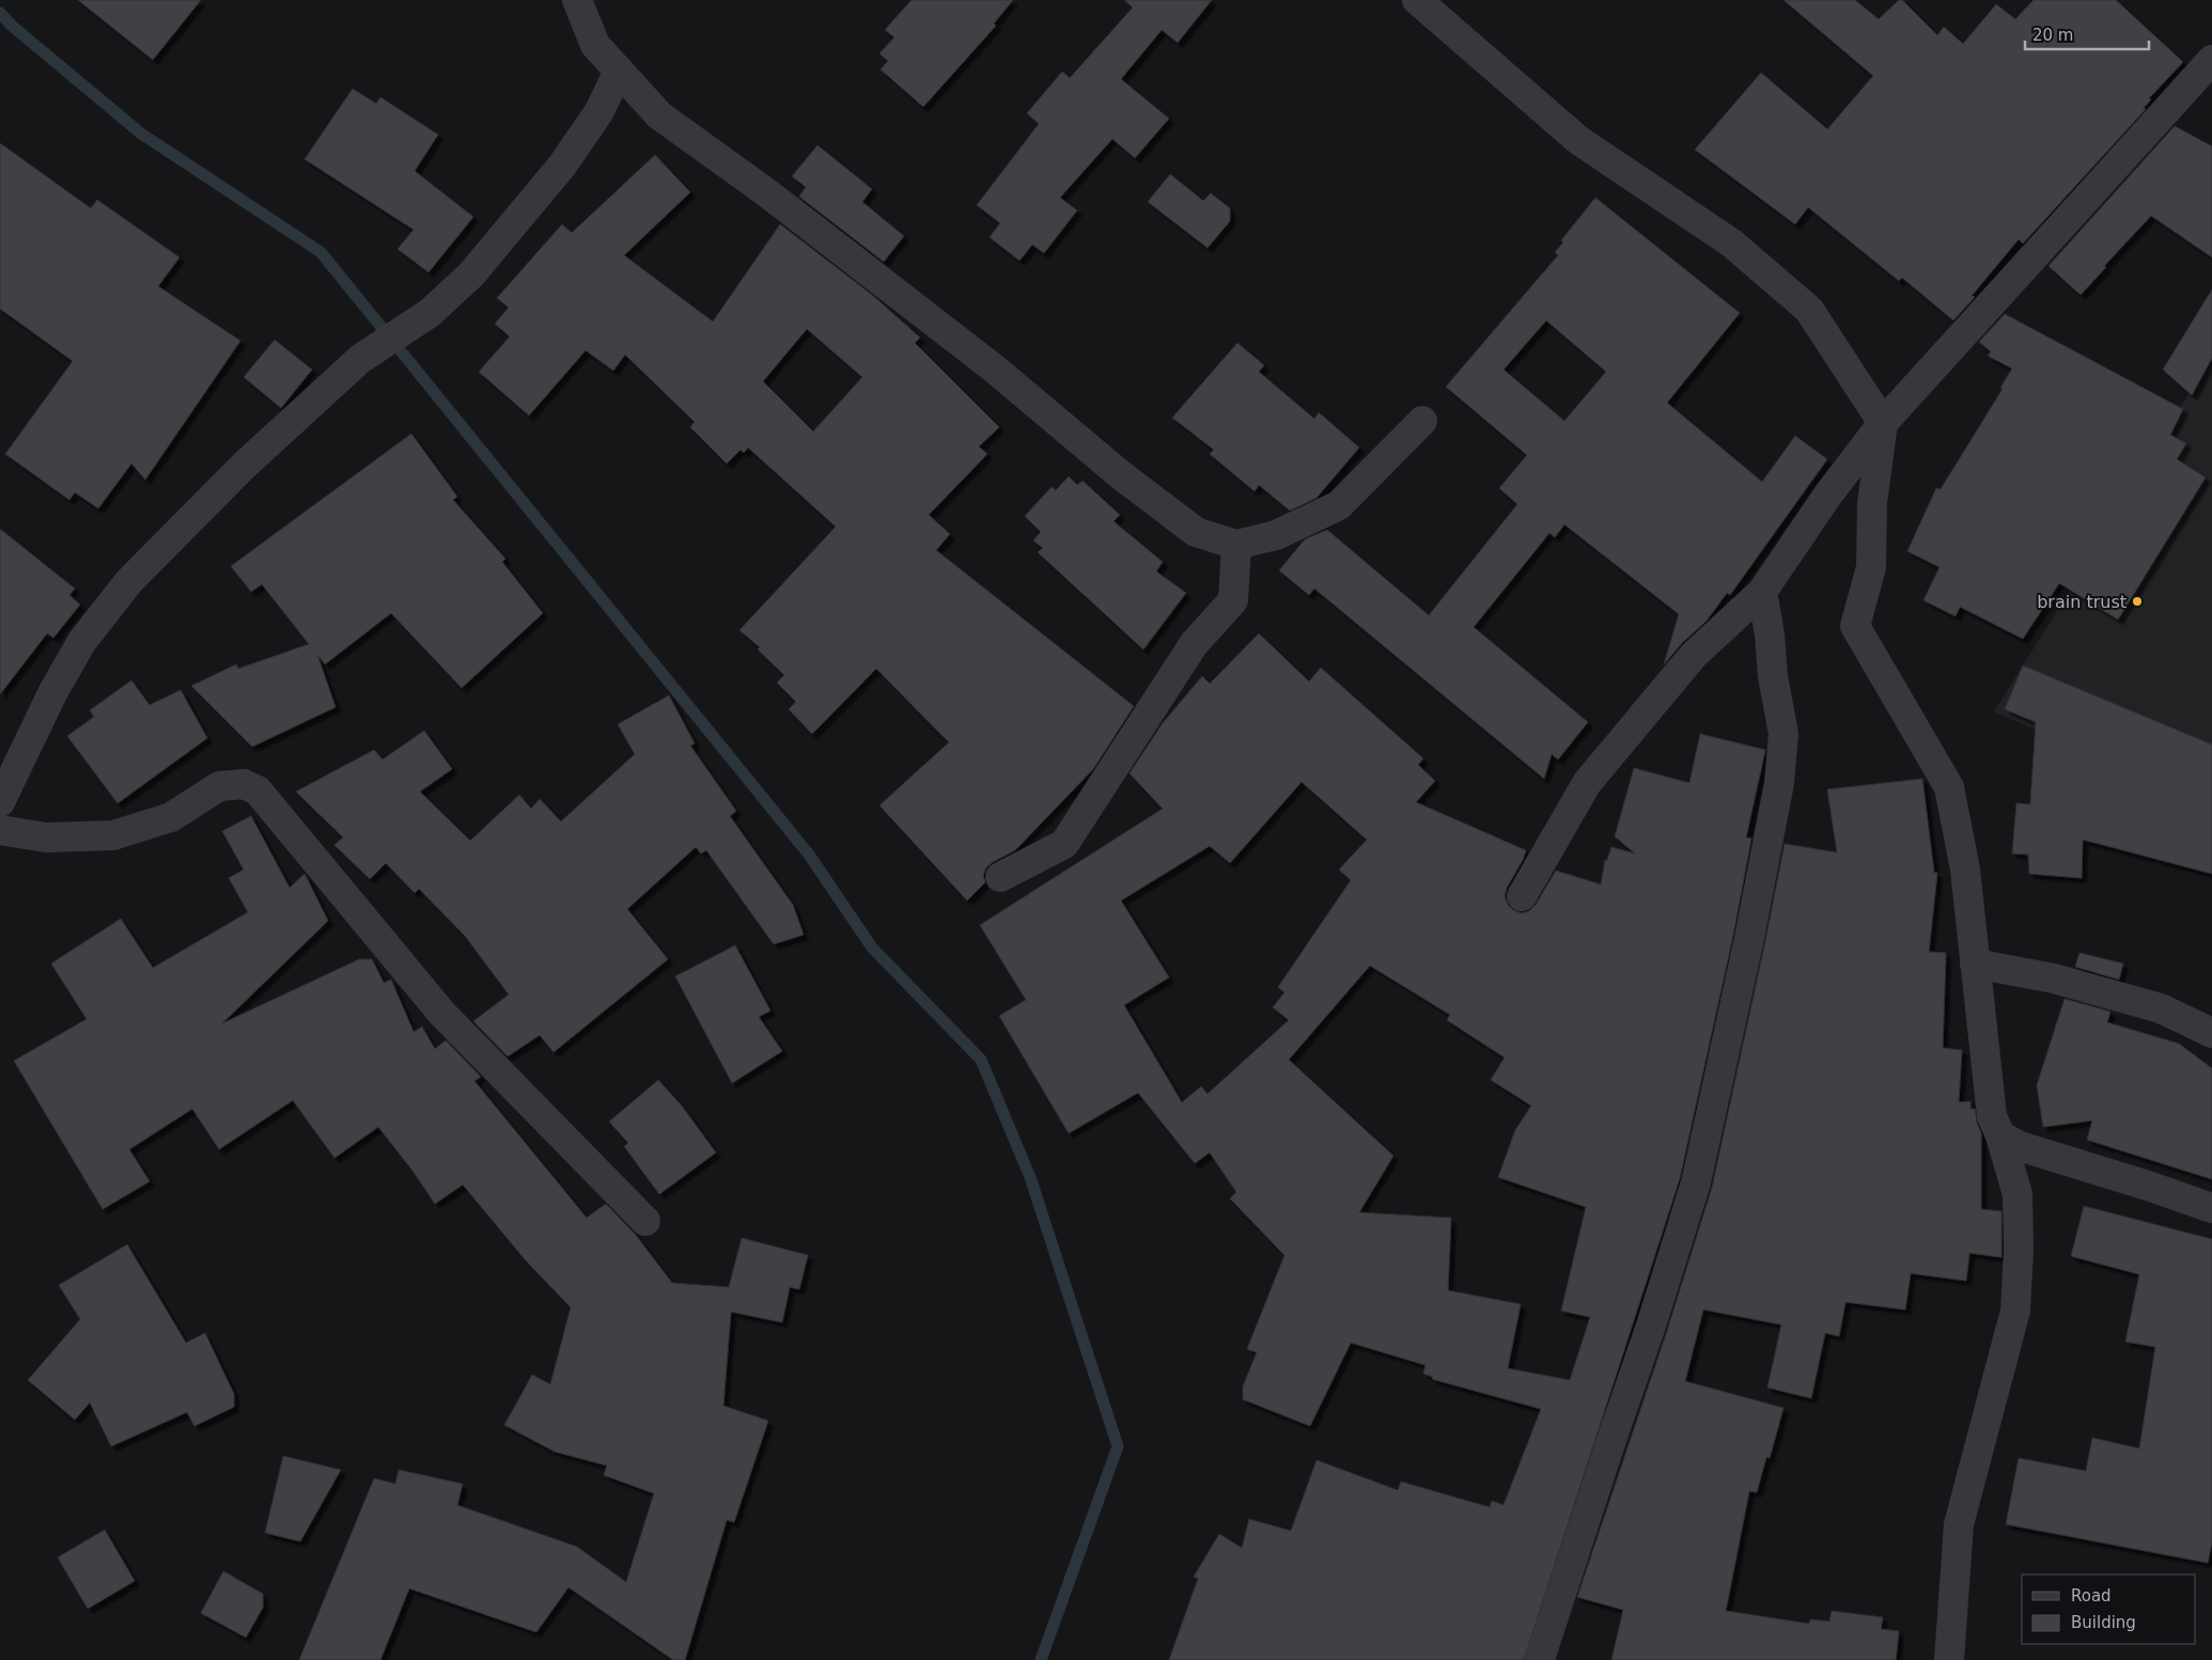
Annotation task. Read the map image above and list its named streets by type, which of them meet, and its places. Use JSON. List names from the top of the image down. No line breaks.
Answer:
{"places":["brain trust"],"legend":["Road","Building"],"scale_bar":"20 m"}
